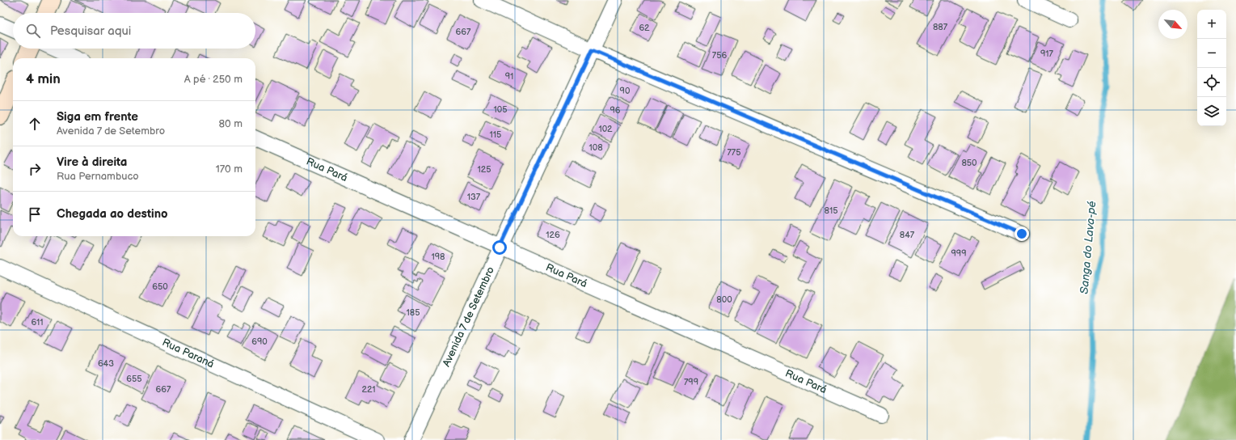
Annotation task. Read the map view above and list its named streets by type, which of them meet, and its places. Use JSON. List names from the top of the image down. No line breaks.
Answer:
{"streets":{"street":["Rua Pará","Avenida 7 de Setembro","Rua Paraná"]},"crossings":[["Rua Pará","Avenida 7 de Setembro"]],"water":["Sanga do Lava-pé"],"house_numbers":["887","62","667","917","756","91","90","105","96","102","115","108","775","850","125","137","815","126","847","999","198","650","800","185","611","690","643","655","799","667","221"],"north":"bottom right","page":{"map_buttons":["+","−"],"search":"Pesquisar aqui","heading":["4 min","A pé · 250 m"],"list":[["Siga em frente","Avenida 7 de Setembro","80 m"],["Vire à direita","Rua Pernambuco","170 m"],"Chegada ao destino"]}}
